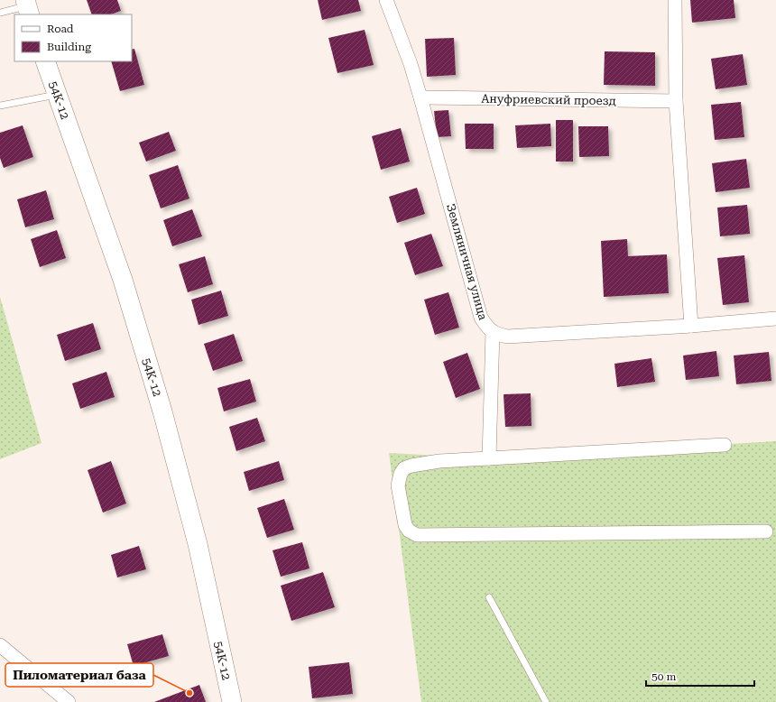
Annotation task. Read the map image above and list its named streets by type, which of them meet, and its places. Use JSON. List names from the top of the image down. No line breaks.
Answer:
{"streets":{"street":["Ануфриевский проезд","54K-12","Земляничная улица"]},"crossings":[["Ануфриевский проезд","Земляничная улица"]],"places":["Пиломатериал база"],"legend":["Road","Building"],"scale_bar":"50 m"}
